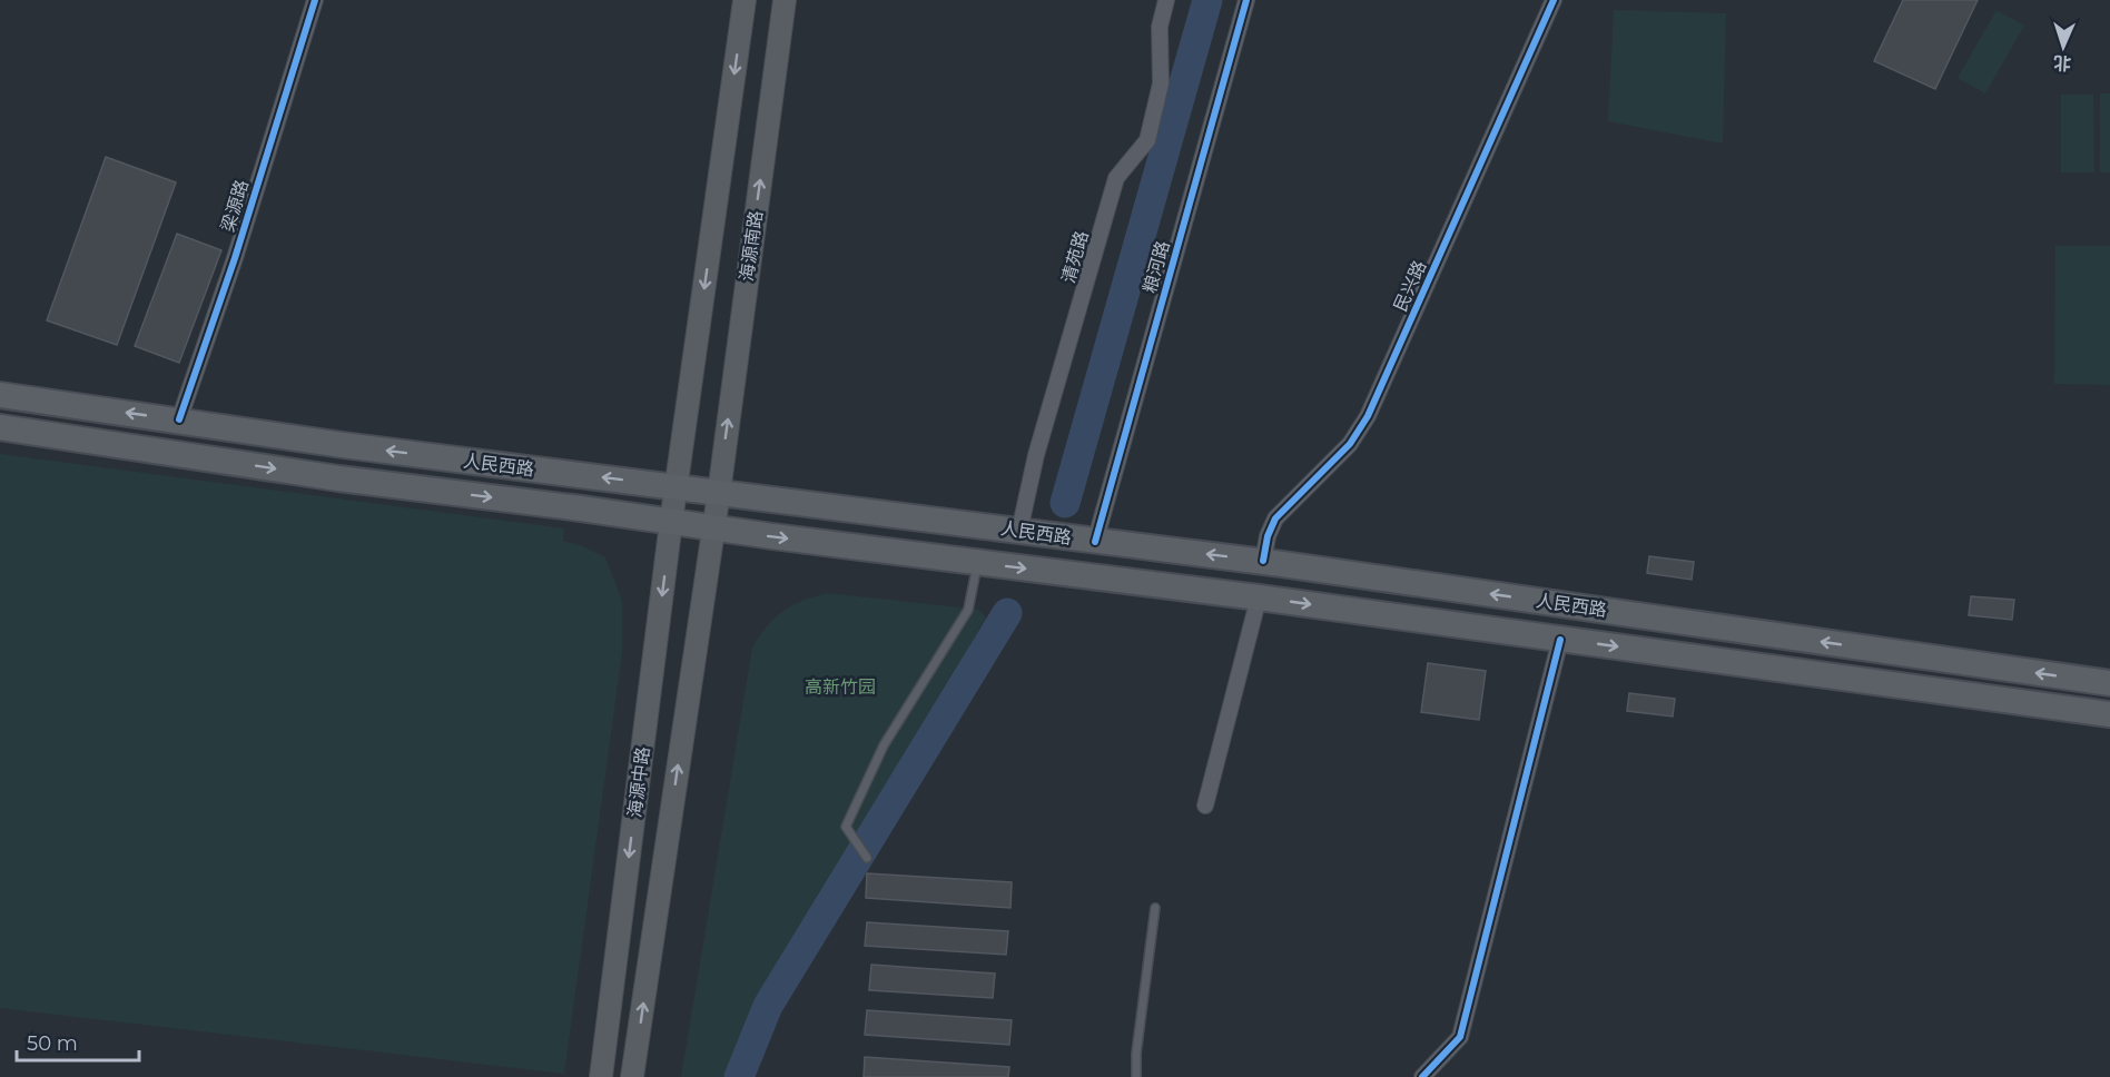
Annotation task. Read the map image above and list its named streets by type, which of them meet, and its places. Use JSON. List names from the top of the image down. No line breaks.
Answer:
{"streets":{"main road":["海源南路","人民西路","海源中路"],"street":["梁源路","清苑路","粮河路","民兴路"]},"crossings":[["梁源路","人民西路"],["海源南路","人民西路"],["海源南路","海源中路"],["清苑路","人民西路"],["粮河路","人民西路"],["民兴路","人民西路"],["人民西路","海源中路"]],"parks":["高新竹园"],"scale_bar":"50 m","north":"bottom"}
